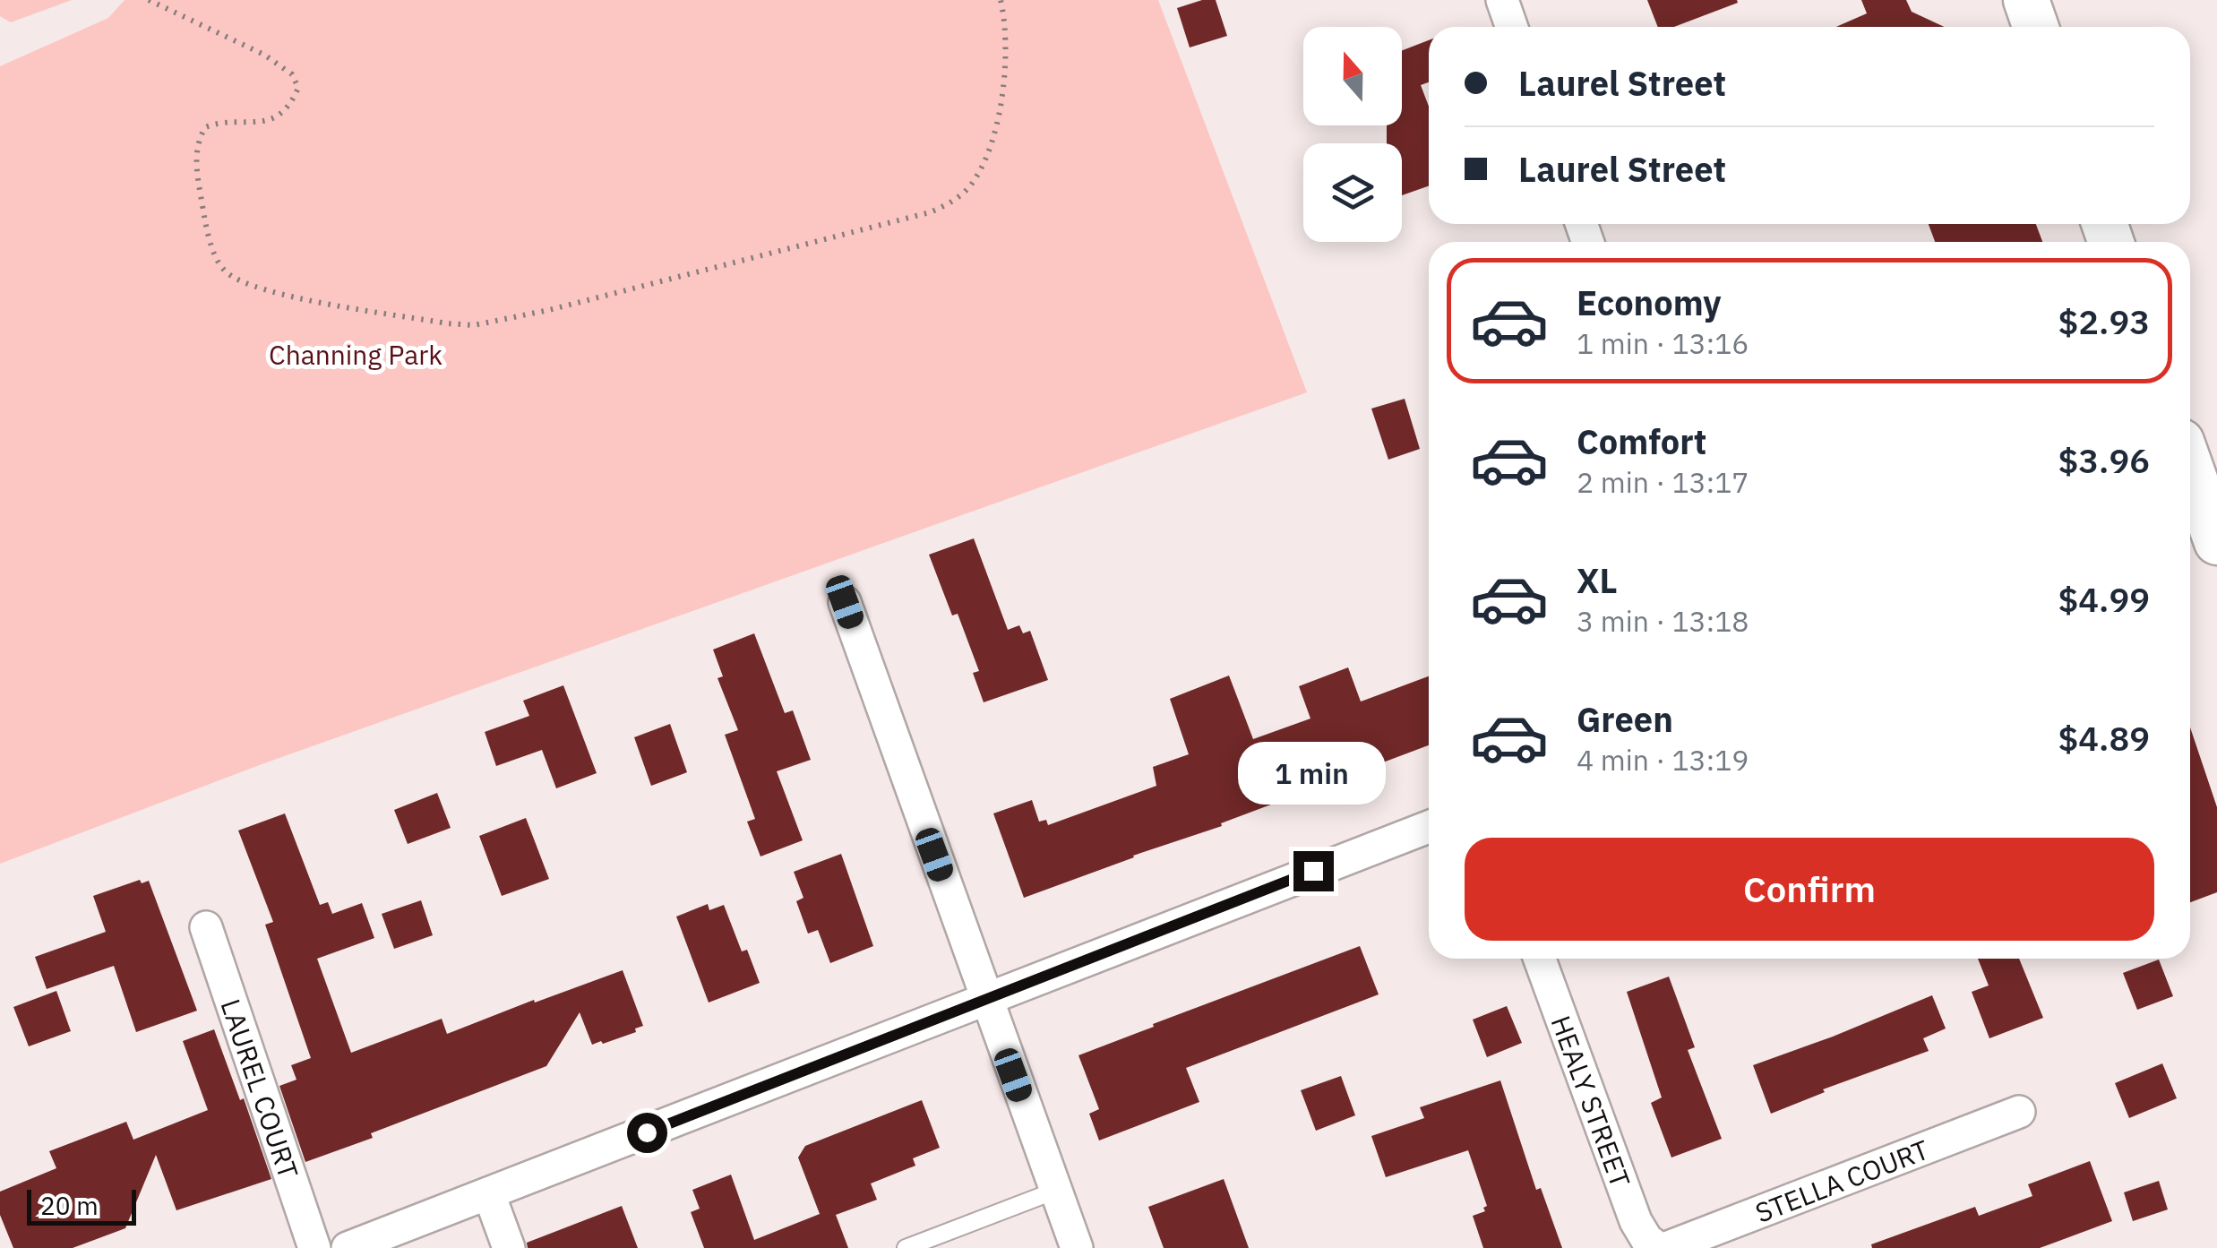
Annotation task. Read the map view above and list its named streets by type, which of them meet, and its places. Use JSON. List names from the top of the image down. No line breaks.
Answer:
{"streets":{"street":["LAUREL COURT","HEALY STREET","STELLA COURT"]},"parks":["Channing Park"],"scale_bar":"20 m","north":"top","page":{"banner":["Laurel Street","Laurel Street"],"list":[{"name":"Economy","note":"1 min · 13:16","value":"$2.93"},{"name":"Comfort","note":"2 min · 13:17","value":"$3.96"},{"name":"XL","note":"3 min · 13:18","value":"$4.99"},{"name":"Green","note":"4 min · 13:19","value":"$4.89"}],"bubble":"1 min","buttons":"Confirm","scale":"20 m"}}
